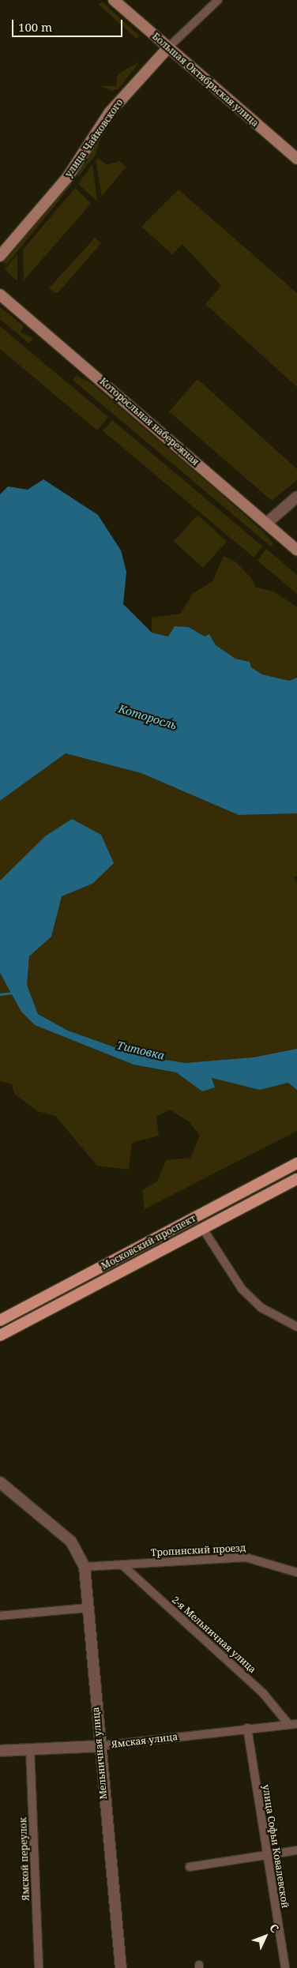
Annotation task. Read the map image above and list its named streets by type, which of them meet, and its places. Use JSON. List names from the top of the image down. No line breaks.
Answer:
{"streets":{"main road":["Большая Октябрьская улица","улица Чайковского","Которосльная набережная","Московский проспект"],"street":["Тропинский проезд","2-я Мельничная улица","Ямская улица","Мельничная улица","улица Софьи Ковалевской","Ямской переулок"]},"crossings":[["Большая Октябрьская улица","улица Чайковского"],["Тропинский проезд","2-я Мельничная улица"],["Тропинский проезд","Мельничная улица"],["2-я Мельничная улица","Ямская улица"],["Ямская улица","Мельничная улица"],["Ямская улица","улица Софьи Ковалевской"],["Ямская улица","Ямской переулок"]],"water":["Которосль","Титовка"],"scale_bar":"100 m","north":"top right"}
